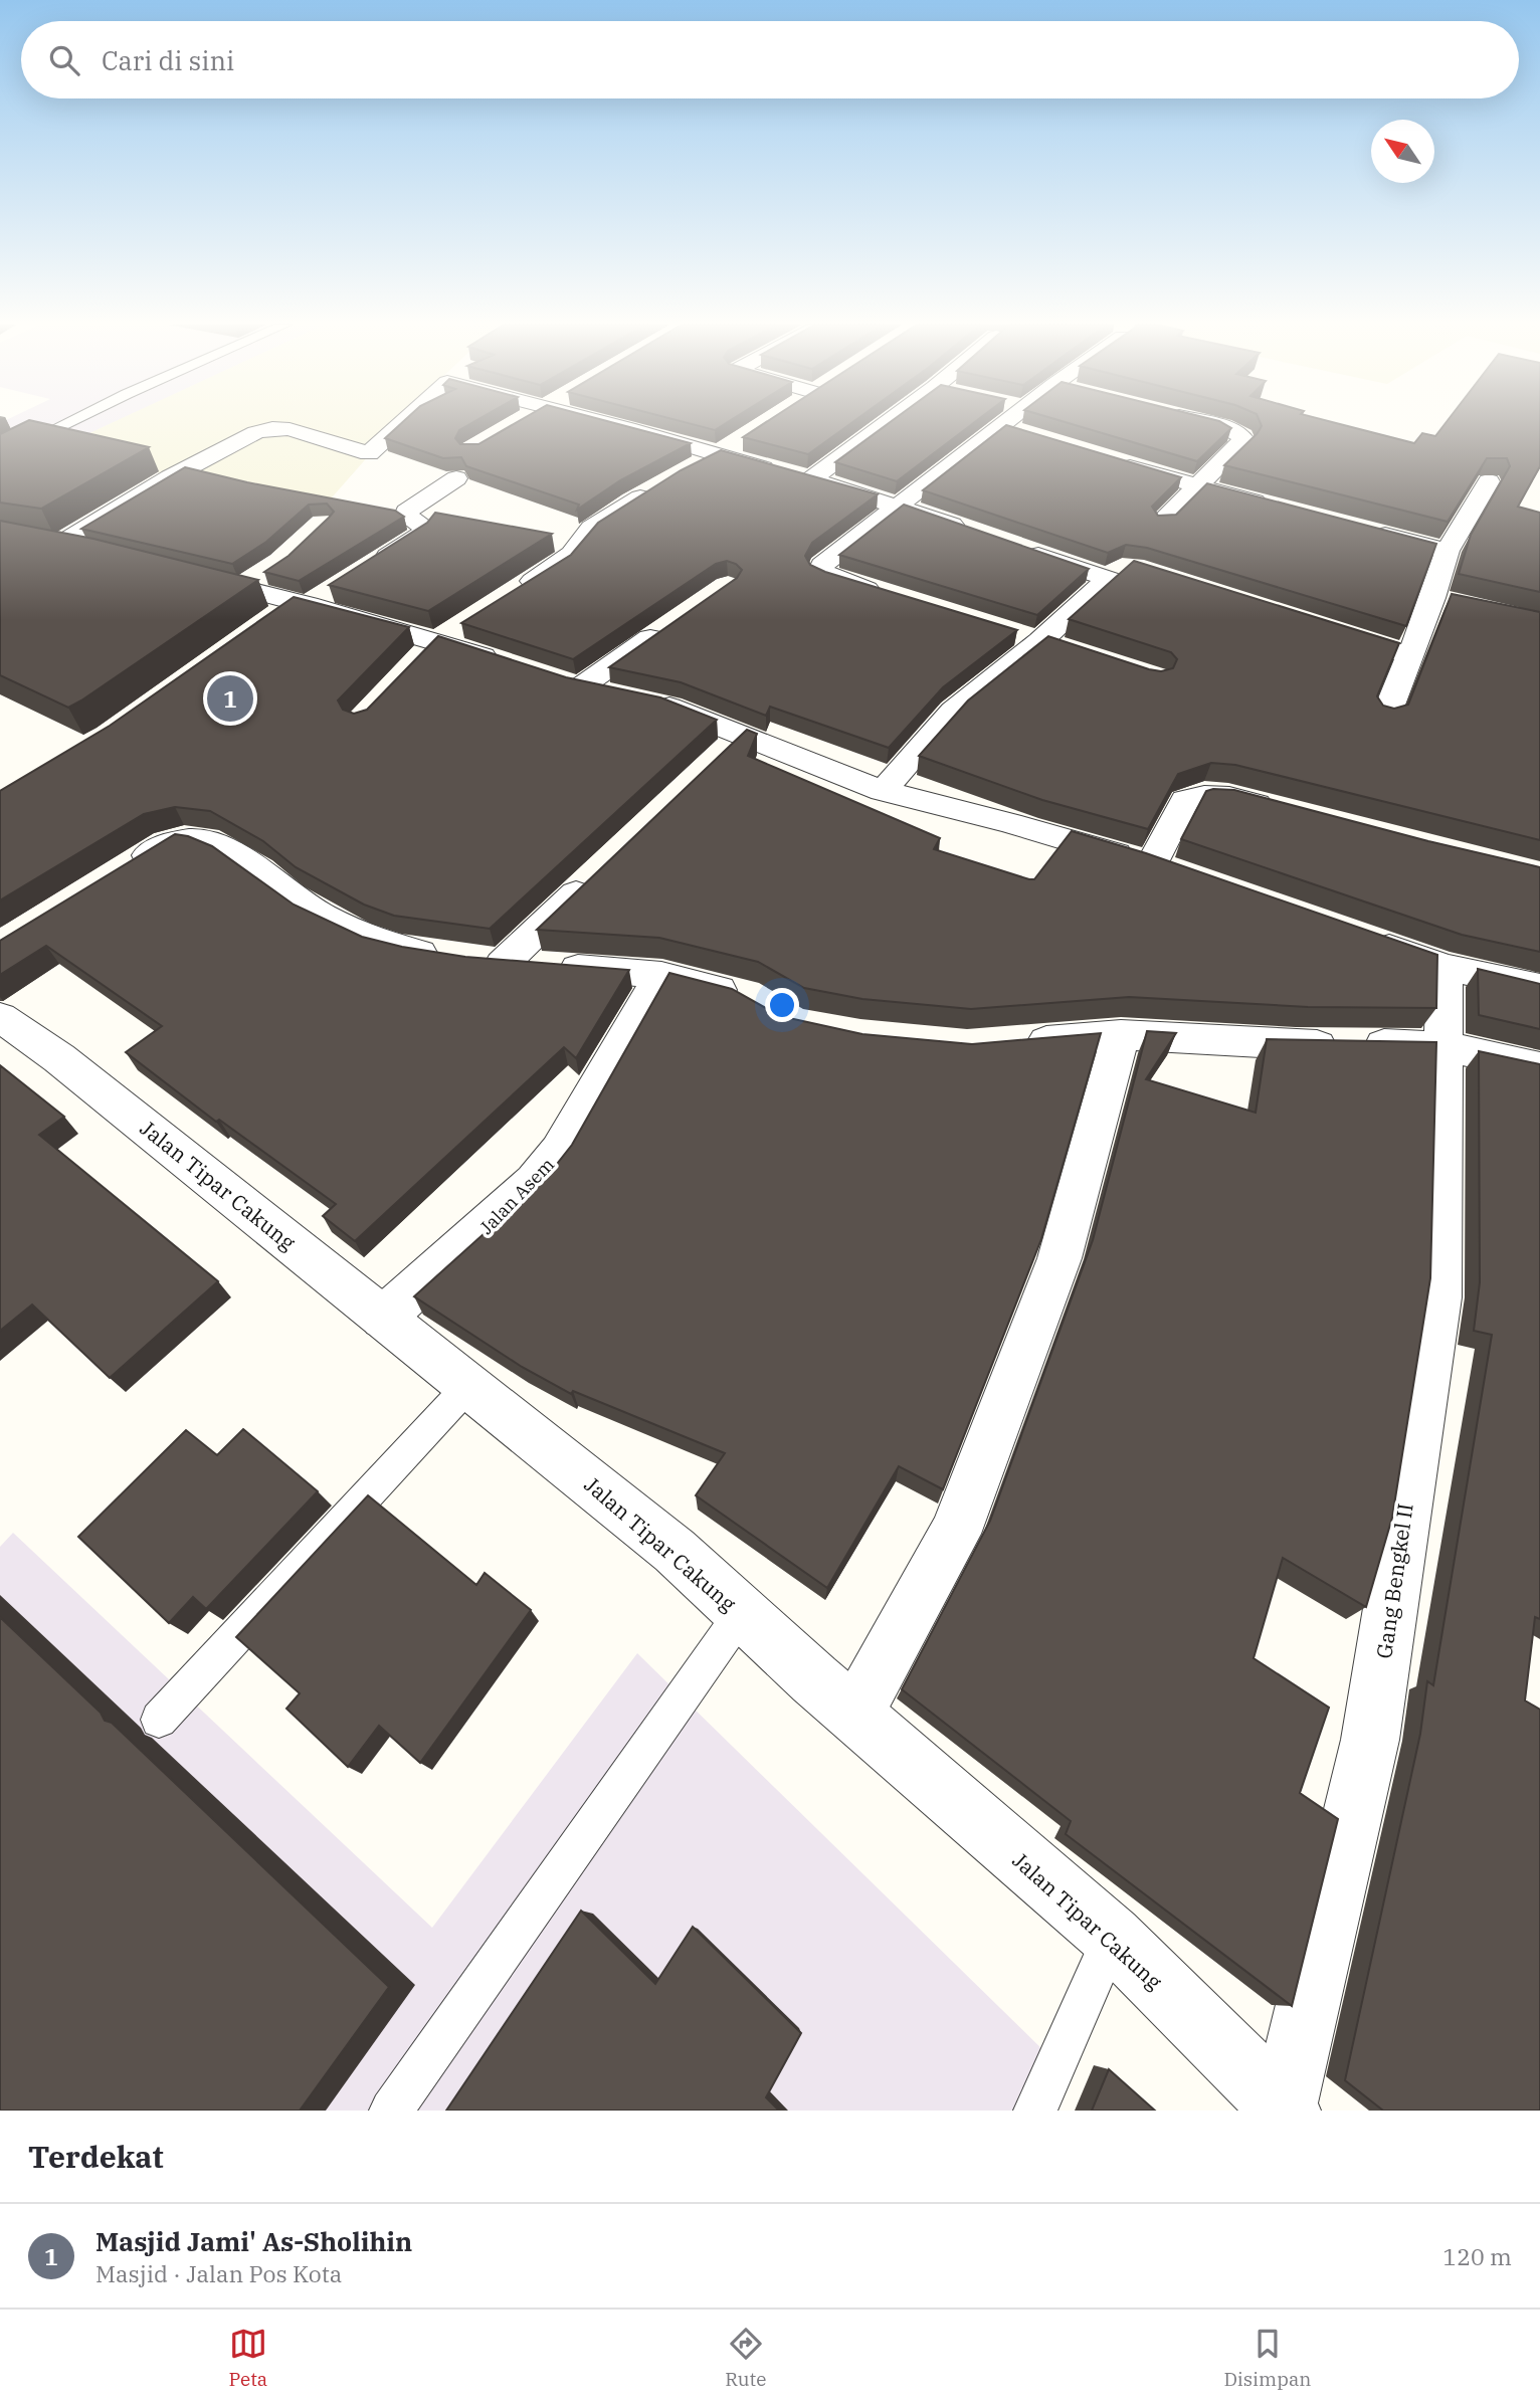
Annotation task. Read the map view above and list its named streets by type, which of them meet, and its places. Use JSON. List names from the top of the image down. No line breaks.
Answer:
{"streets":{"street":["Jalan Tipar Cakung","Jalan Asem","Gang Bengkel II"]},"crossings":[["Jalan Tipar Cakung","Jalan Asem"],["Jalan Tipar Cakung","Gang Bengkel II"]],"north":"top left","page":{"search":"Cari di sini","pins":"1","heading":"Terdekat","list":[{"mark":"1","name":"Masjid Jami' As-Sholihin","note":"Masjid · Jalan Pos Kota","value":"120 m"}],"nav":["Peta","Rute","Disimpan"]}}
